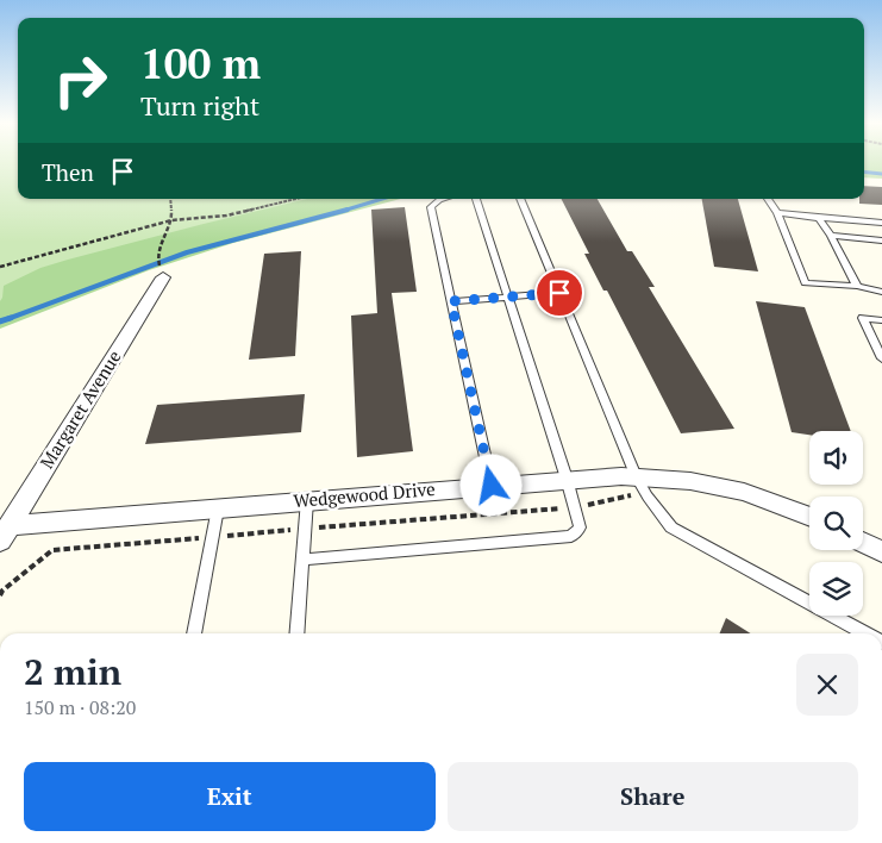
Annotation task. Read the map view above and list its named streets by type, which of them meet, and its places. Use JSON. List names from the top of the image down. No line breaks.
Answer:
{"streets":{"street":["Margaret Avenue","Wedgewood Drive"]},"crossings":[["Margaret Avenue","Wedgewood Drive"]],"page":{"turn":["100 m","Turn right"],"then":"Then","heading":["2 min","150 m · 08:20"],"buttons":["Exit","Share"]}}
